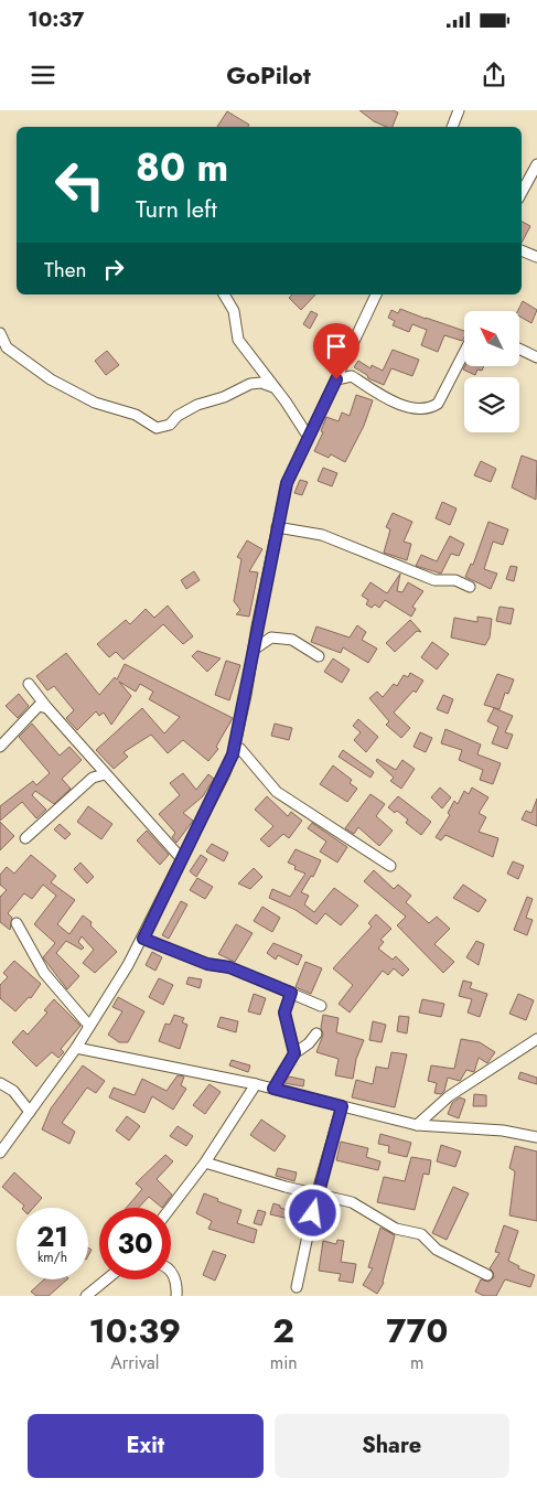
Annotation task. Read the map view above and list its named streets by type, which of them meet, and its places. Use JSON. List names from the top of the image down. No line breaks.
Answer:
{"north":"top left","page":{"status":"10:37","header":"GoPilot","turn":["80 m","Turn left"],"then":"Then","speed":"21 km/h","limit":"30","eta":["10:39","Arrival","2","min","770","m"],"buttons":["Exit","Share"]}}
